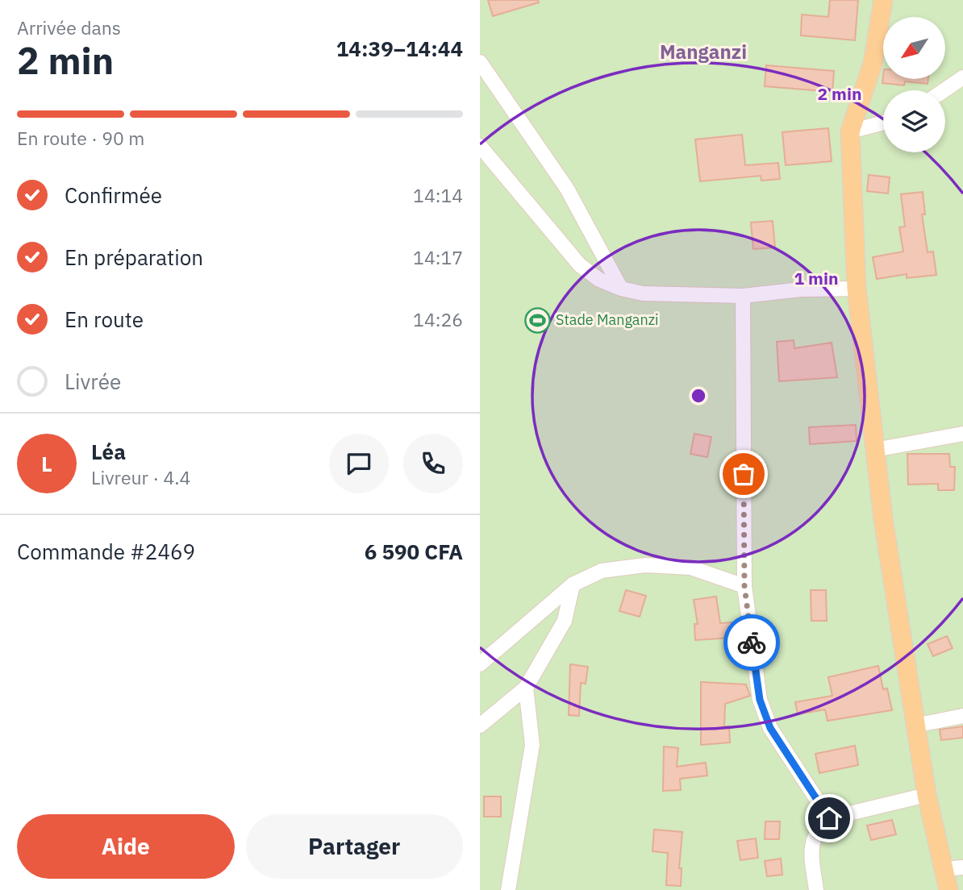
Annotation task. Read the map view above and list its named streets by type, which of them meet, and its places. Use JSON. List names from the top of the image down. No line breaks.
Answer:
{"districts":["Manganzi"],"places":{"sports":["Stade Manganzi"]},"north":"bottom left","page":{"heading":["2 min","Arrivée dans","14:39–14:44"],"panel":["Léa","Livreur · 4.4","Commande #2469","6 590 CFA"],"bar":"En route · 90 m","list":[["Confirmée","14:14"],["En préparation","14:17"],["En route","14:26"],"Livrée"],"round":"L","buttons":["Aide","Partager"]},"rings":["2 min","1 min"]}
